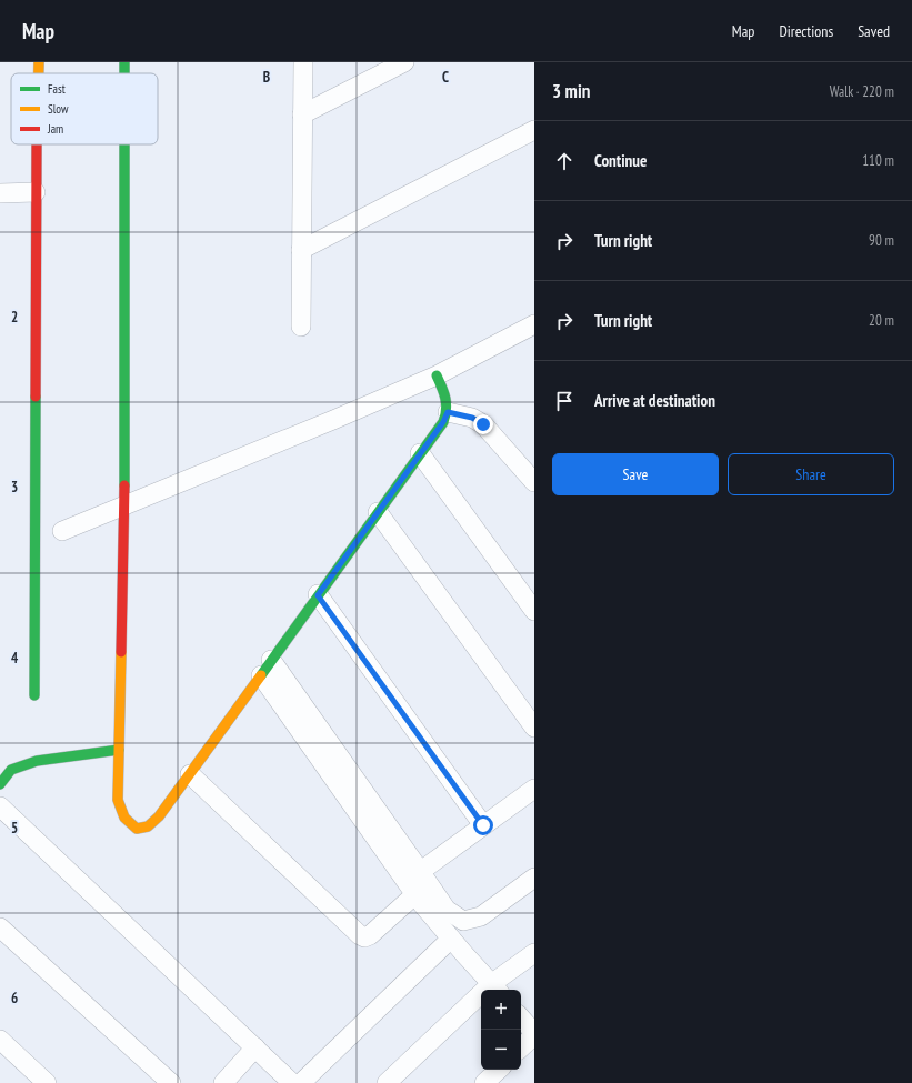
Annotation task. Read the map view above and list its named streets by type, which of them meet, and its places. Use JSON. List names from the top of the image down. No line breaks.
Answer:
{"legend":["Fast","Slow","Jam"],"page":{"header":"Map","nav":["Map","Directions","Saved"],"heading":["3 min","Walk · 220 m"],"list":[["Continue","110 m"],["Turn right","90 m"],["Turn right","20 m"],"Arrive at destination"],"buttons":["Save","Share"],"map_buttons":["+","−"]},"grid":{"columns":["B","C"],"rows":["2","3","4","5","6"]}}
